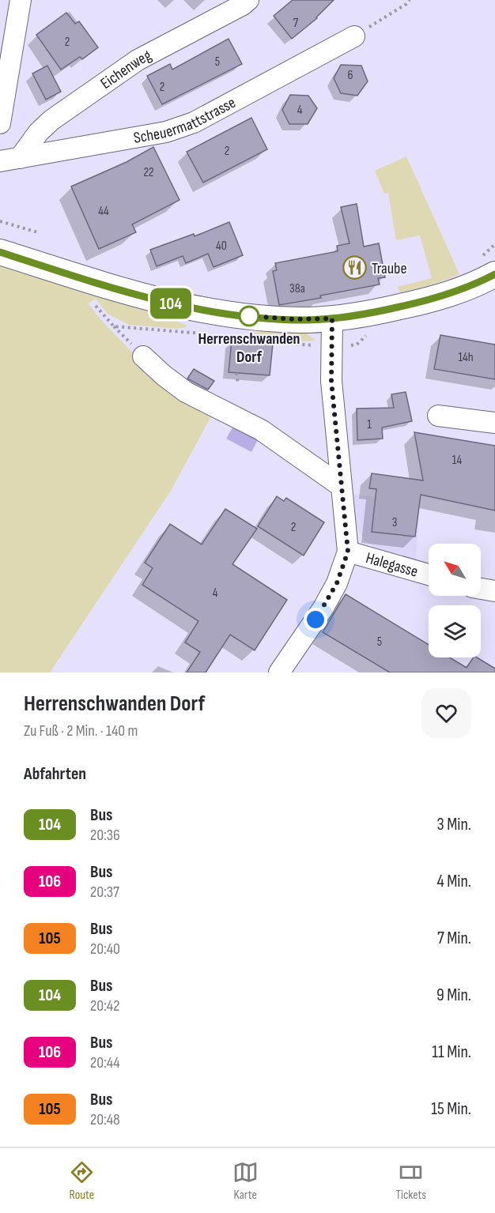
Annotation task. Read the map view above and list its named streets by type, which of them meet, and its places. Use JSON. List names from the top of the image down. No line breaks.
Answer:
{"streets":{"street":["Eichenweg","Scheuermattstrasse","Halegasse"]},"crossings":[["Eichenweg","Scheuermattstrasse"]],"places":{"restaurant":["Traube"],"other":["Herrenschwanden Dorf"]},"lines":["bus line 104"],"house_numbers":["7","2","5","6","2","4","2","22","44","40","38a","14h","1","14","3","2","4","5"],"north":"top left","page":{"on_map":"104","heading":[["Herrenschwanden Dorf","Zu Fuß · 2 Min. · 140 m"],"Abfahrten"],"list":[{"mark":"104","name":"Bus","note":"20:36","value":"3 Min."},{"mark":"106","name":"Bus","note":"20:37","value":"4 Min."},{"mark":"105","name":"Bus","note":"20:40","value":"7 Min."},{"mark":"104","name":"Bus","note":"20:42","value":"9 Min."},{"mark":"106","name":"Bus","note":"20:44","value":"11 Min."},{"mark":"105","name":"Bus","note":"20:48","value":"15 Min."}],"tabs":["Route","Karte","Tickets"]}}
